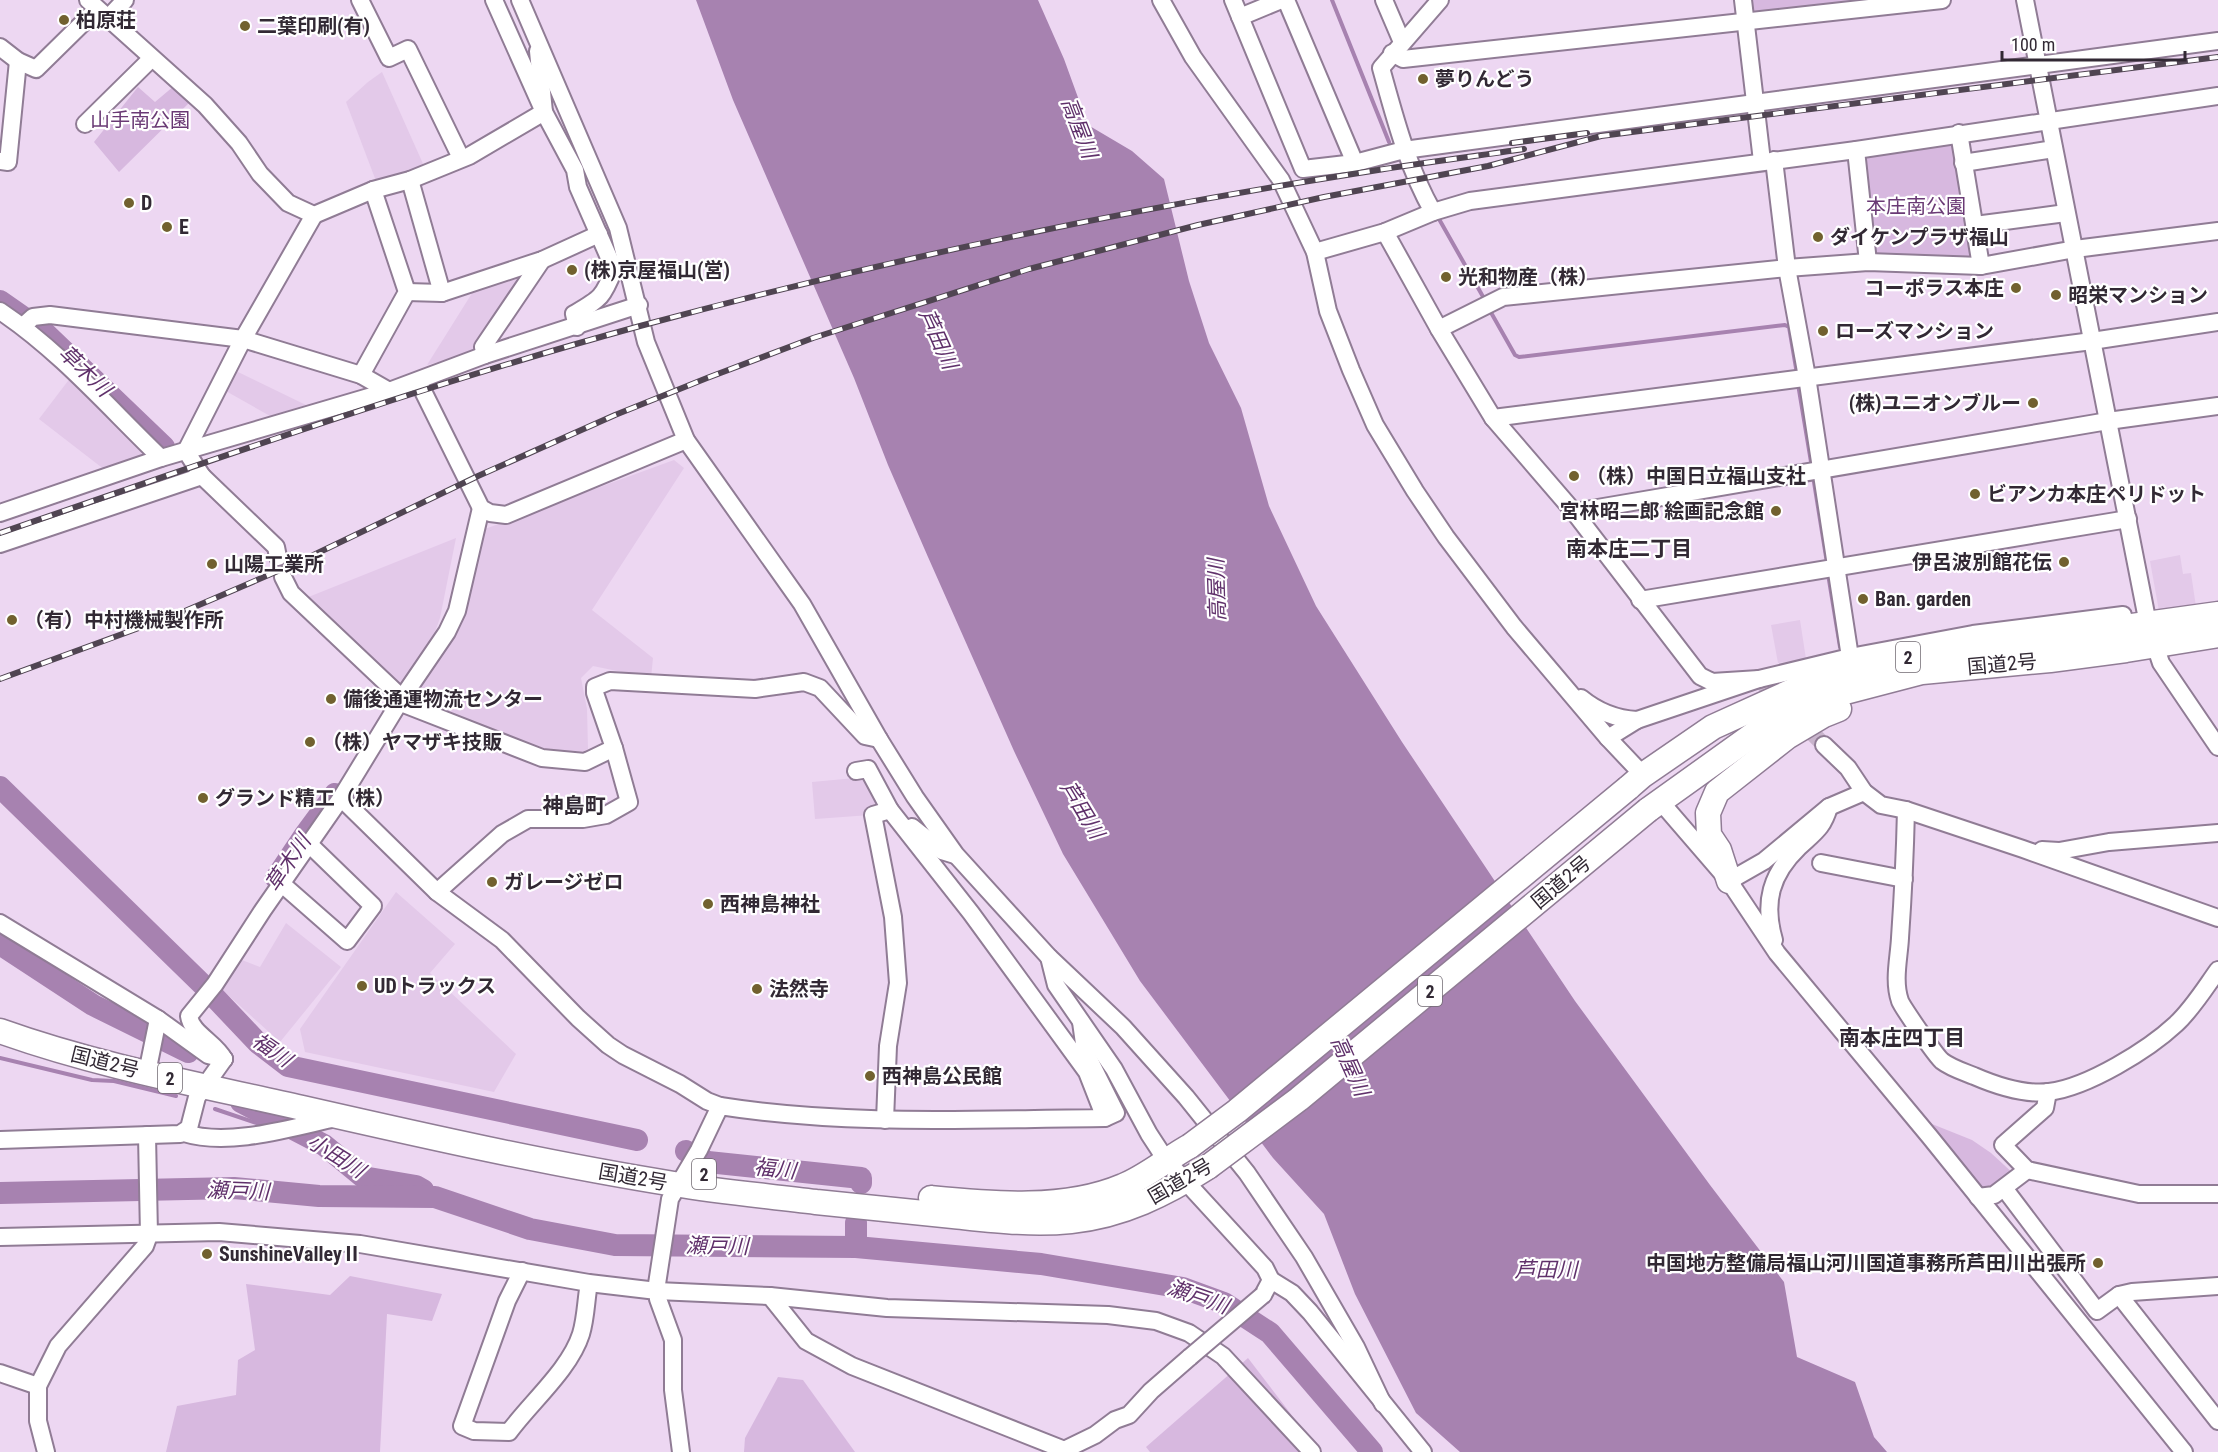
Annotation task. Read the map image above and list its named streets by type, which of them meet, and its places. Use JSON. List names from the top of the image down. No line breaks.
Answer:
{"streets":{"highway":["2","国道2号"]},"districts":["南本庄二丁目","神島町","南本庄四丁目"],"water":["高屋川","芦田川","草木川","福川","小田川","瀬戸川"],"parks":["山手南公園","本庄南公園"],"places":["柏原荘","二葉印刷(有)","夢りんどう","D","E","ダイケンプラザ福山","(株)京屋福山(営)","光和物産（株）","コーポラス本庄","昭栄マンション","ローズマンション","(株)ユニオンブルー","（株）中国日立福山支社","ビアンカ本庄ペリドット","宮林昭二郎 絵画記念館","伊呂波別館花伝","山陽工業所","Ban. garden","（有）中村機械製作所","備後通運物流センター","（株）ヤマザキ技販","グランド精工（株）","ガレージゼロ","西神島神社","UDトラックス","法然寺","西神島公民館","SunshineValleyⅡ","中国地方整備局福山河川国道事務所芦田川出張所"],"scale_bar":"100 m"}
